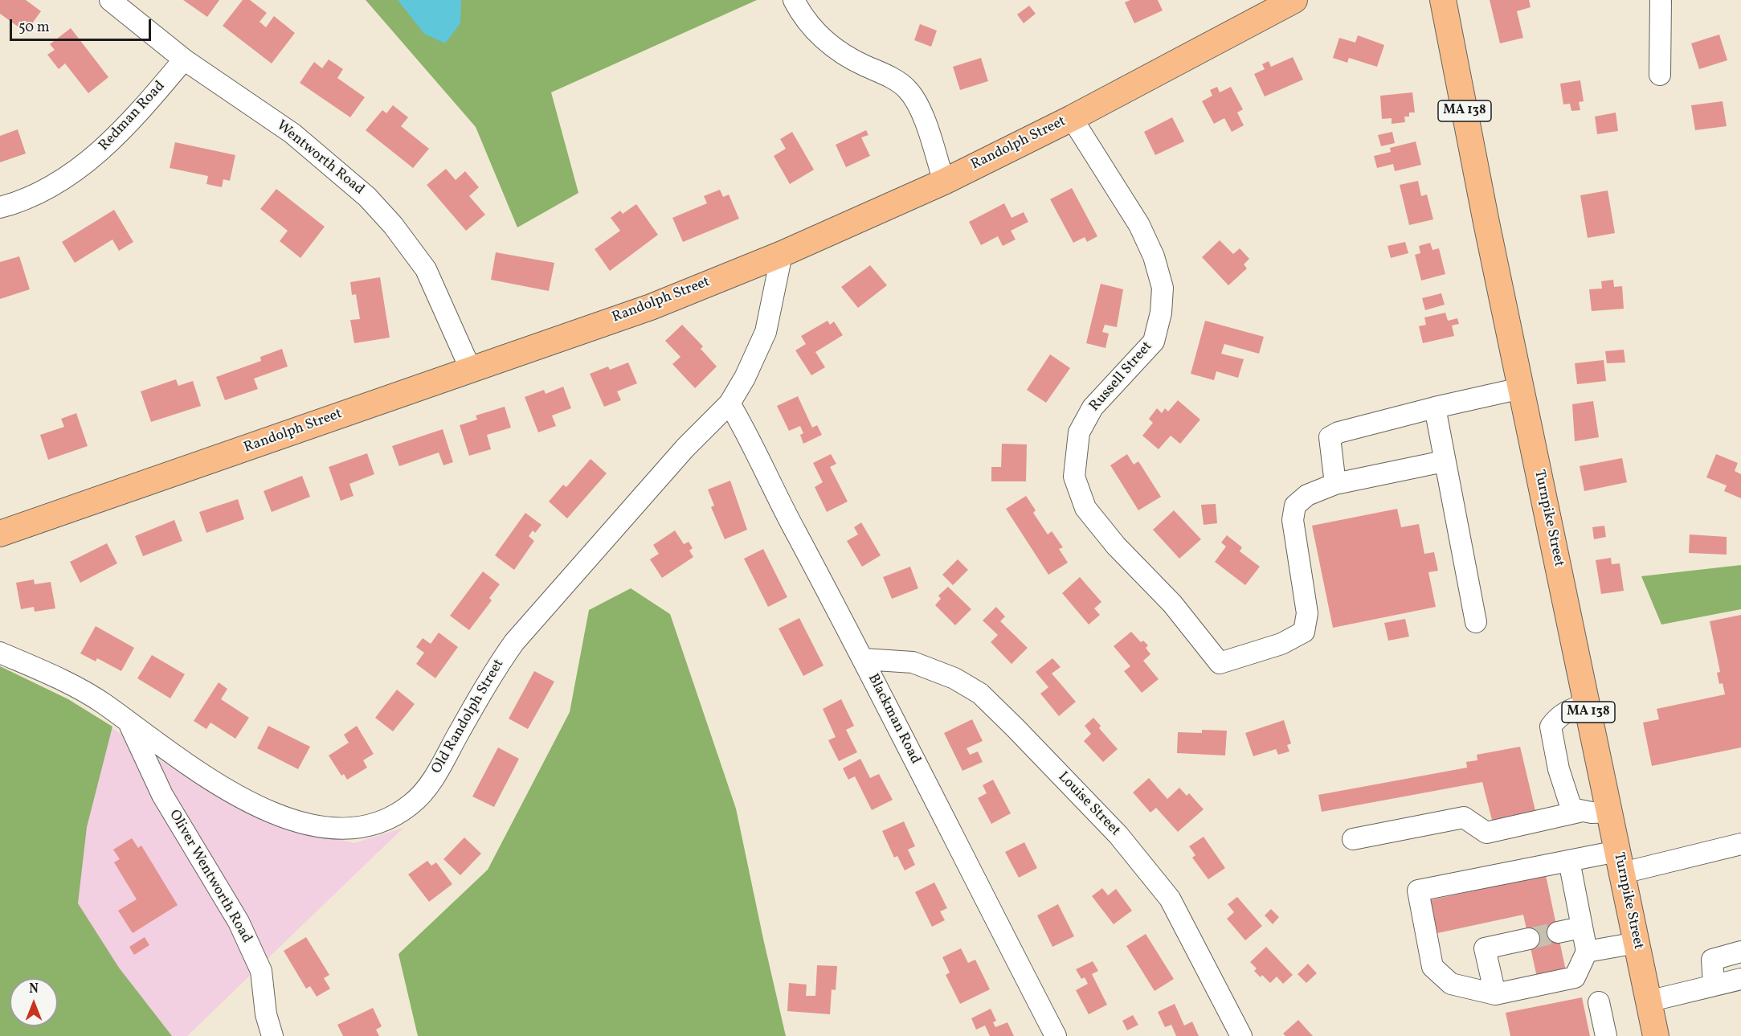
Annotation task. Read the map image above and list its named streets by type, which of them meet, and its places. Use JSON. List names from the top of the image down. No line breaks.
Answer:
{"streets":{"main road":["MA 138","Randolph Street","Turnpike Street"],"street":["Redman Road","Wentworth Road","Russell Street","Old Randolph Street","Blackman Road","Louise Street","Oliver Wentworth Road"]},"crossings":[["Redman Road","Wentworth Road"],["Randolph Street","Wentworth Road"],["Randolph Street","Russell Street"],["Randolph Street","Old Randolph Street"],["Old Randolph Street","Blackman Road"],["Old Randolph Street","Oliver Wentworth Road"],["Blackman Road","Louise Street"]],"scale_bar":"50 m","north":"top"}
